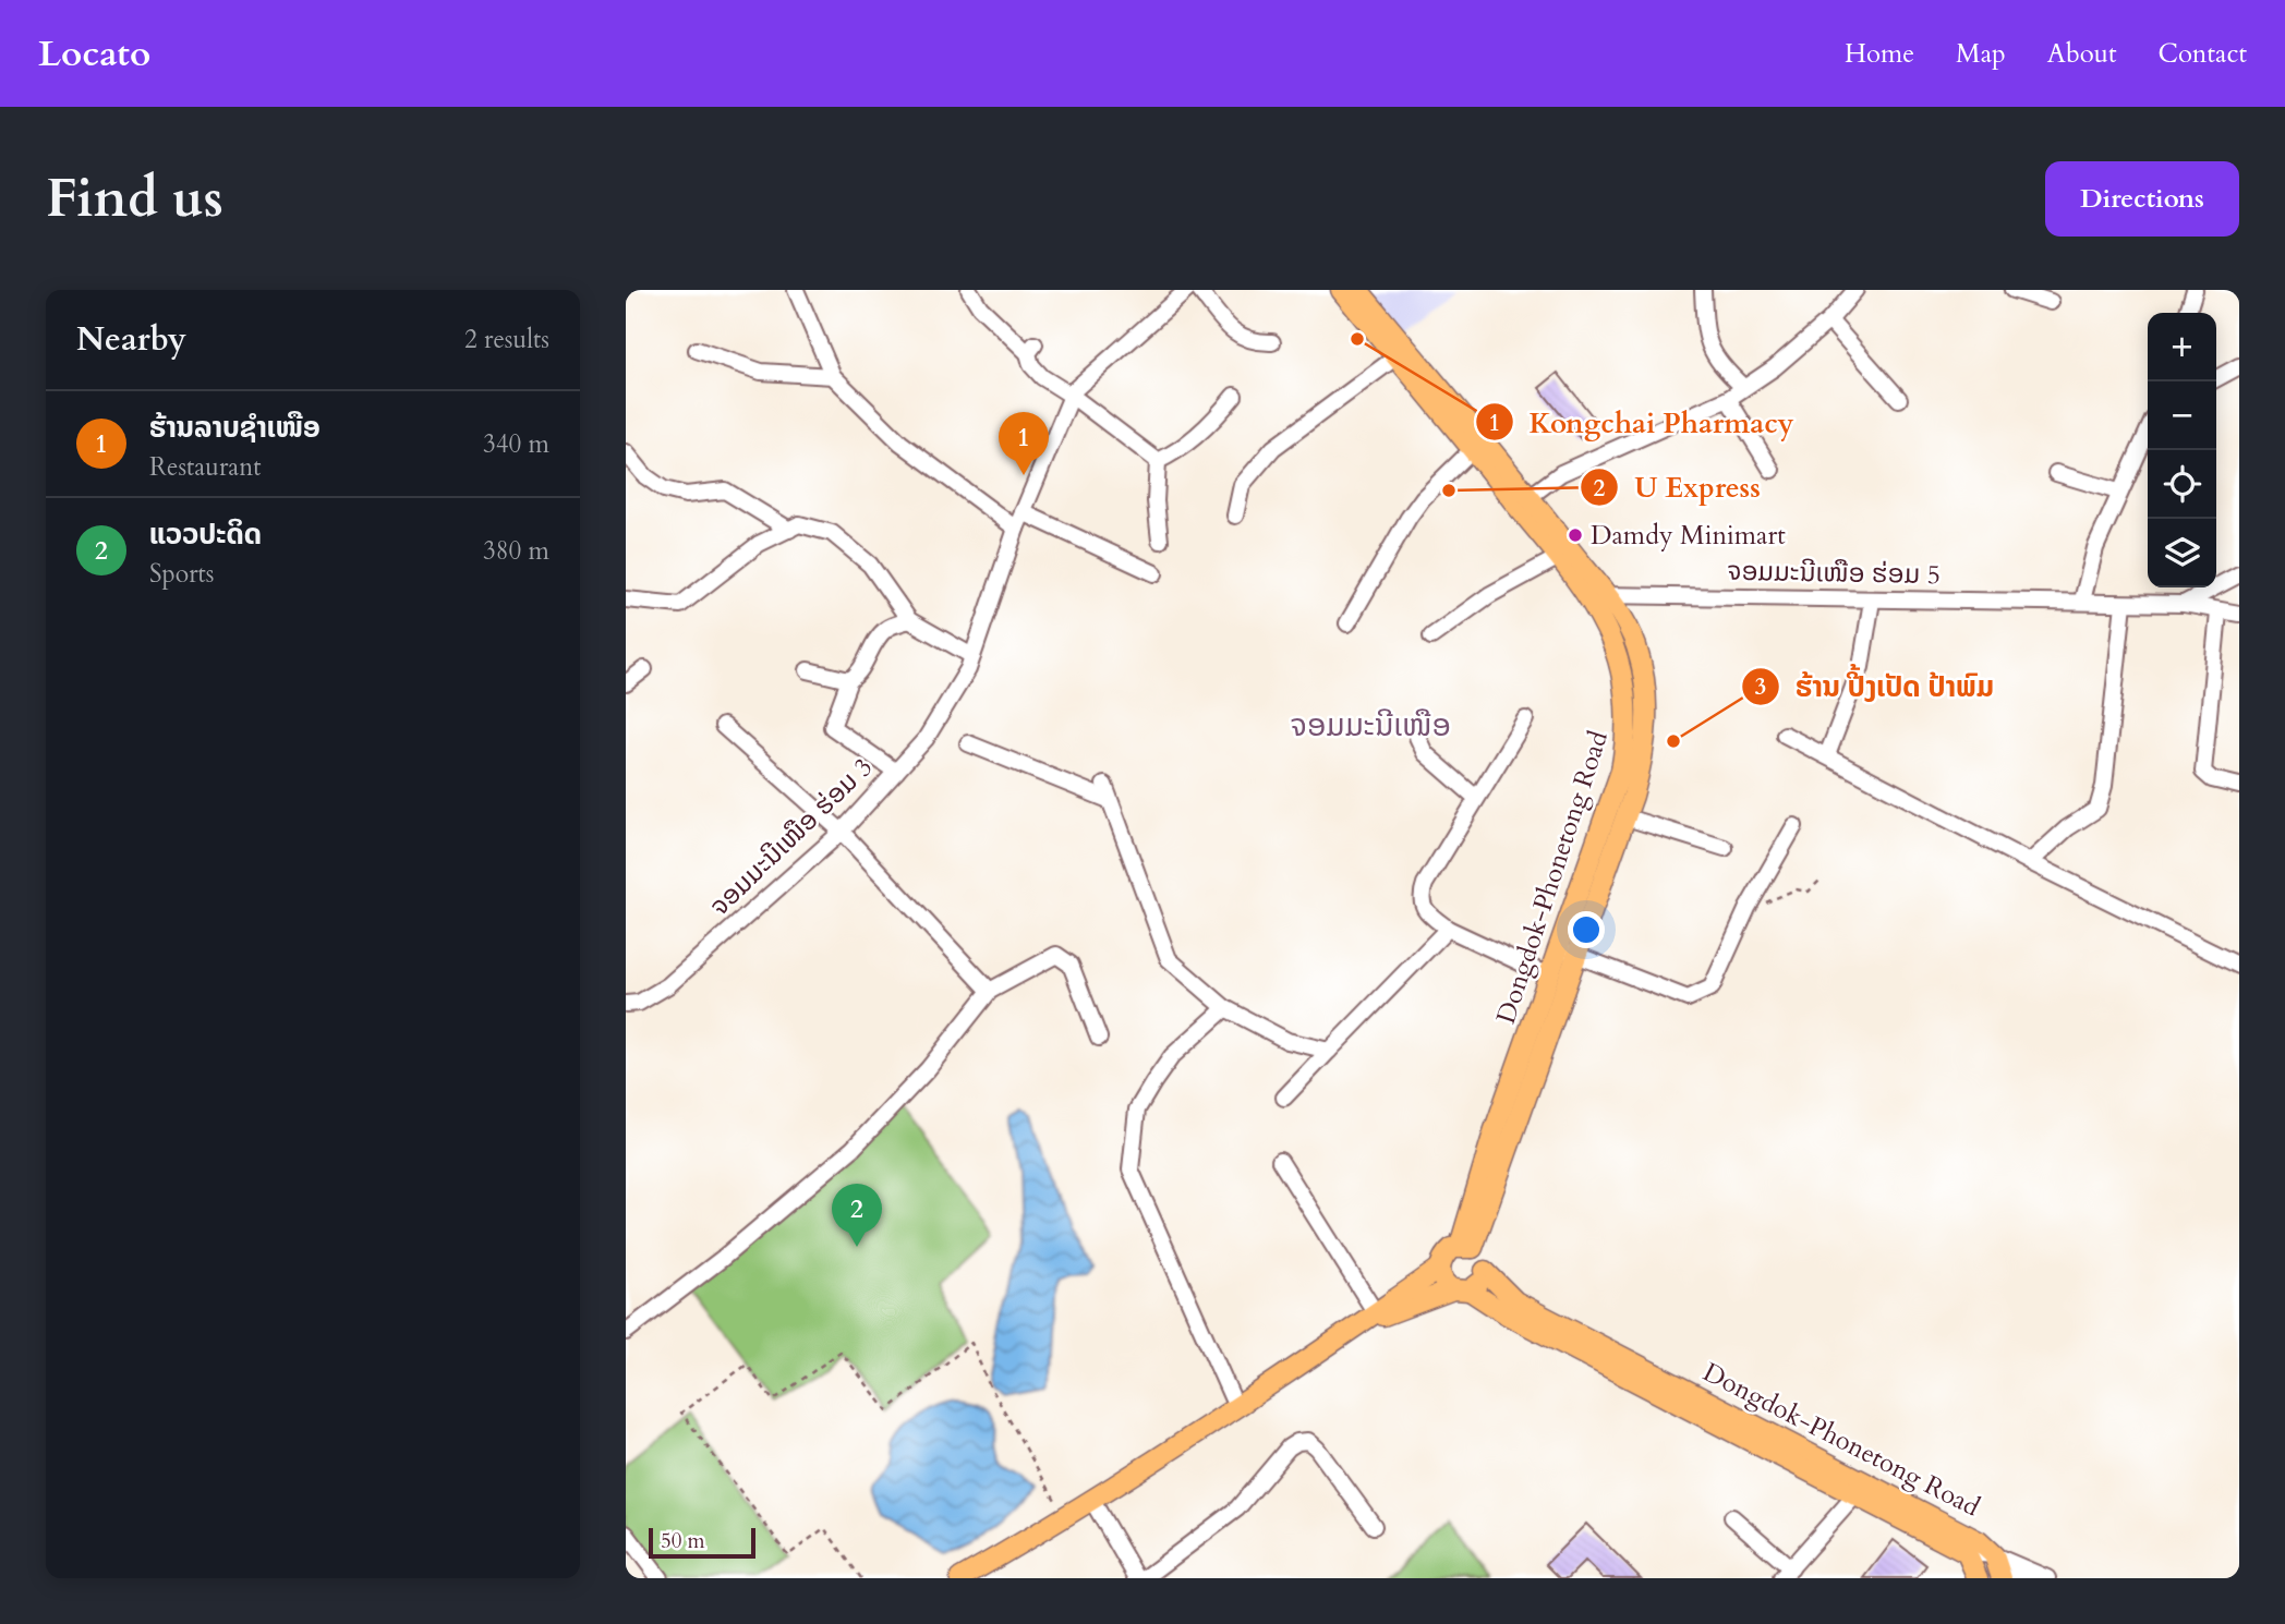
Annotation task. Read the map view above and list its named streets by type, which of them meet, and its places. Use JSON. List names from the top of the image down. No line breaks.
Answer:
{"streets":{"main road":["Dongdok-Phonetong Road"],"street":["ຈອມມະນີເໜືອ ຮ່ອມ 5","ຈອມມະນີເໜືອ ຮ່ອມ 3"]},"crossings":[["ຈອມມະນີເໜືອ ຮ່ອມ 5","Dongdok-Phonetong Road"]],"districts":["ຈອມມະນີເໜືອ"],"places":["Kongchai Pharmacy","U Express","Damdy Minimart","ຮ້ານ ປີ້ງເປັດ ປ້າພົມ"],"scale_bar":"50 m","page":{"header":"Locato","nav":["Home","Map","About","Contact"],"buttons":"Directions","title":"Find us","heading":["Nearby","2 results"],"map_buttons":["+","−"],"list":[{"mark":"1","name":"ຮ້ານລາບຊຳເໜືອ","note":"Restaurant","value":"340 m"},{"mark":"2","name":"ແວວປະດິດ","note":"Sports","value":"380 m"}],"pins":["1","2"],"scale":"50 m"}}
